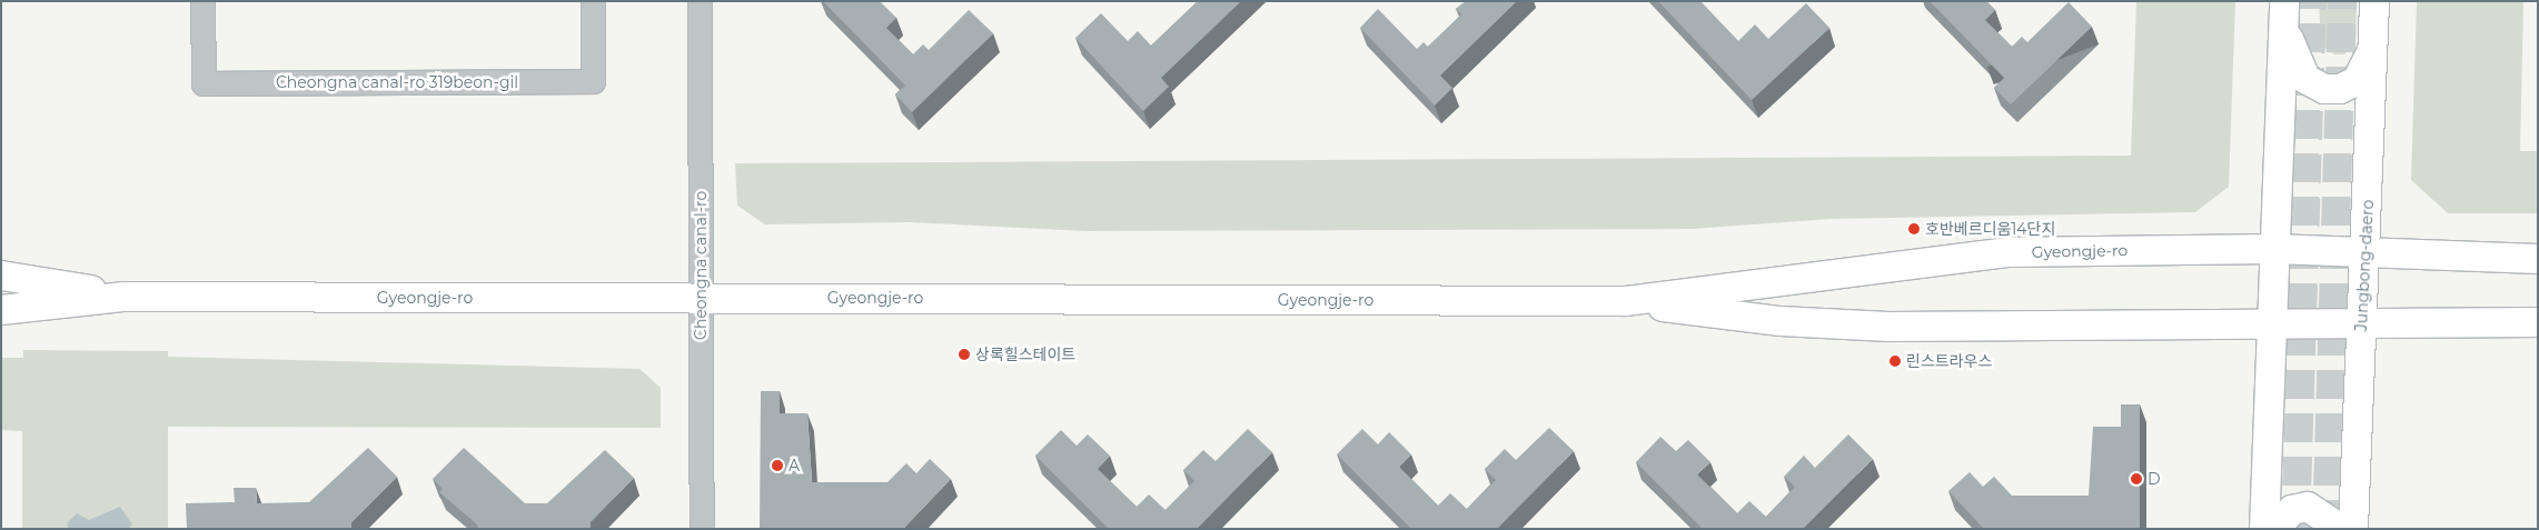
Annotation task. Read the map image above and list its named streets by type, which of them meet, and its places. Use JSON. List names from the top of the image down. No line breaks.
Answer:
{"streets":{"main road":["Gyeongje-ro","Jungbong-daero"],"street":["Cheongna canal-ro 319beon-gil","Cheongna canal-ro"]},"crossings":[["Gyeongje-ro","Cheongna canal-ro"],["Gyeongje-ro","Jungbong-daero"]],"places":["호반베르디움14단지","상록힐스테이트","린스트라우스","A","D"]}
